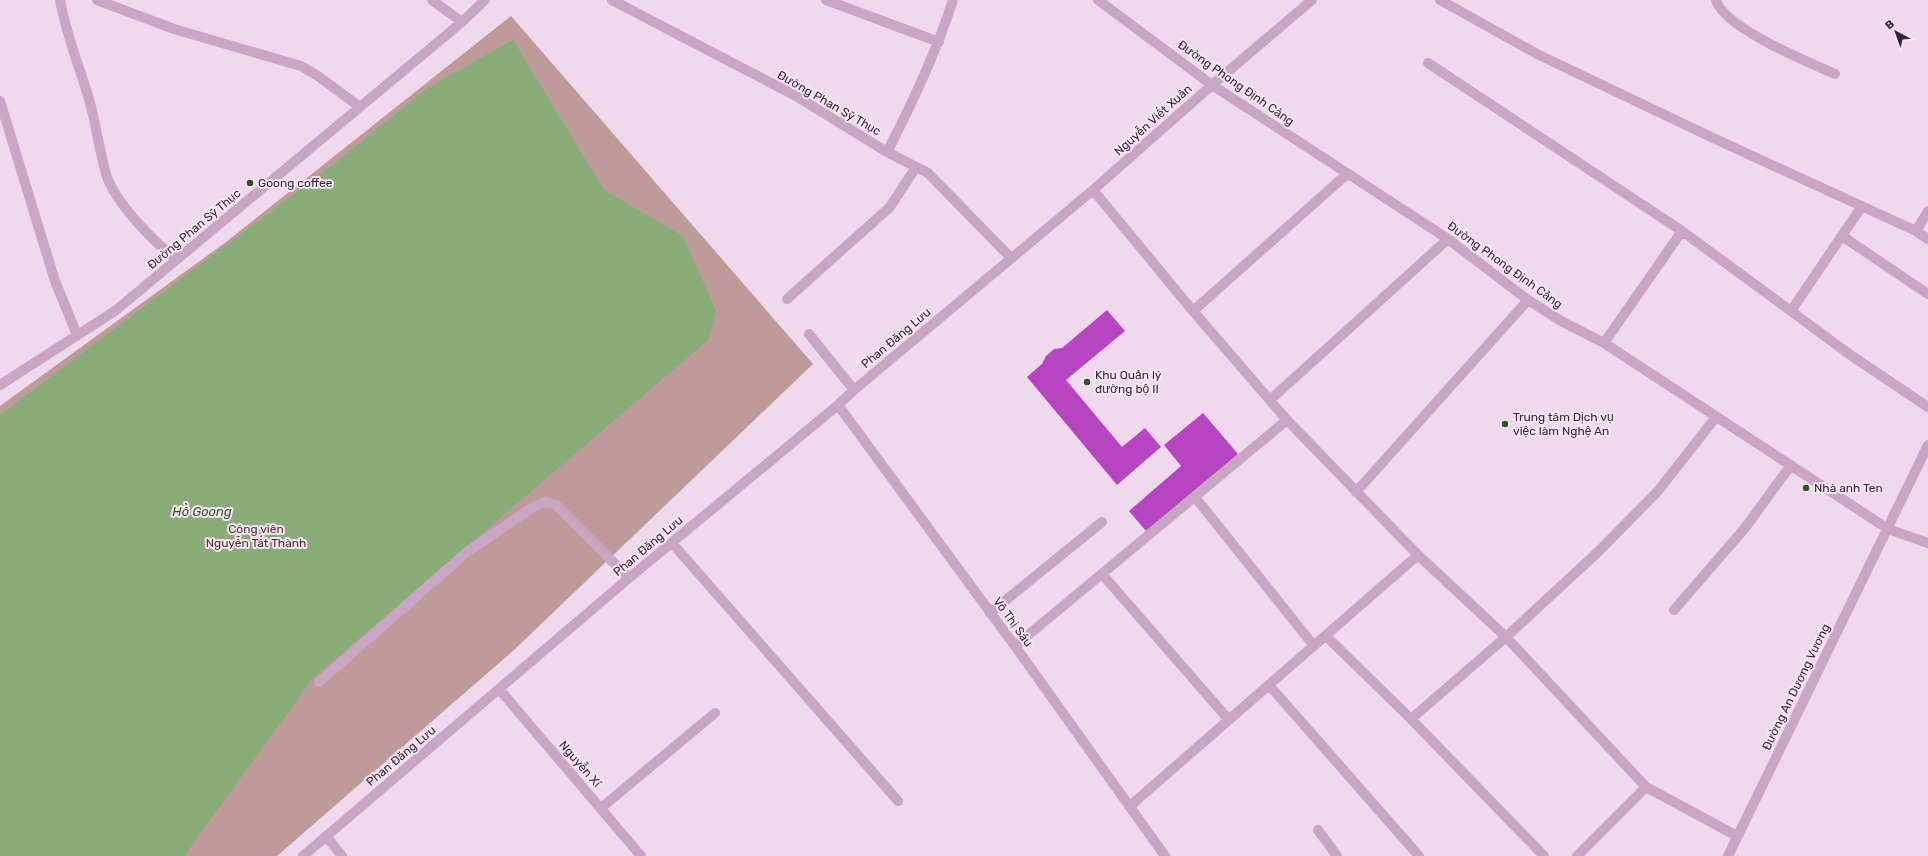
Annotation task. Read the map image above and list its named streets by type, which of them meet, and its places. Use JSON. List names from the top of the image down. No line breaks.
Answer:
{"streets":{"street":["Đường Phong Định Cảng","Đường Phan Sỹ Thục","Nguyễn Viết Xuân","Phan Đăng Lưu","Võ Thị Sáu","Đường An Dương Vương","Nguyễn Xí"]},"crossings":[["Đường Phong Định Cảng","Nguyễn Viết Xuân"],["Đường Phong Định Cảng","Đường An Dương Vương"],["Đường Phan Sỹ Thục","Nguyễn Viết Xuân"],["Đường Phan Sỹ Thục","Phan Đăng Lưu"],["Nguyễn Viết Xuân","Phan Đăng Lưu"],["Phan Đăng Lưu","Võ Thị Sáu"],["Phan Đăng Lưu","Nguyễn Xí"]],"water":["Hồ Goong"],"parks":["Công viên Nguyễn Tất Thành"],"places":["Goong coffee","Khu Quản lý đường bộ II","Trung tâm Dịch vụ việc làm Nghệ An","Nhà anh Ten"],"north":"top left"}
